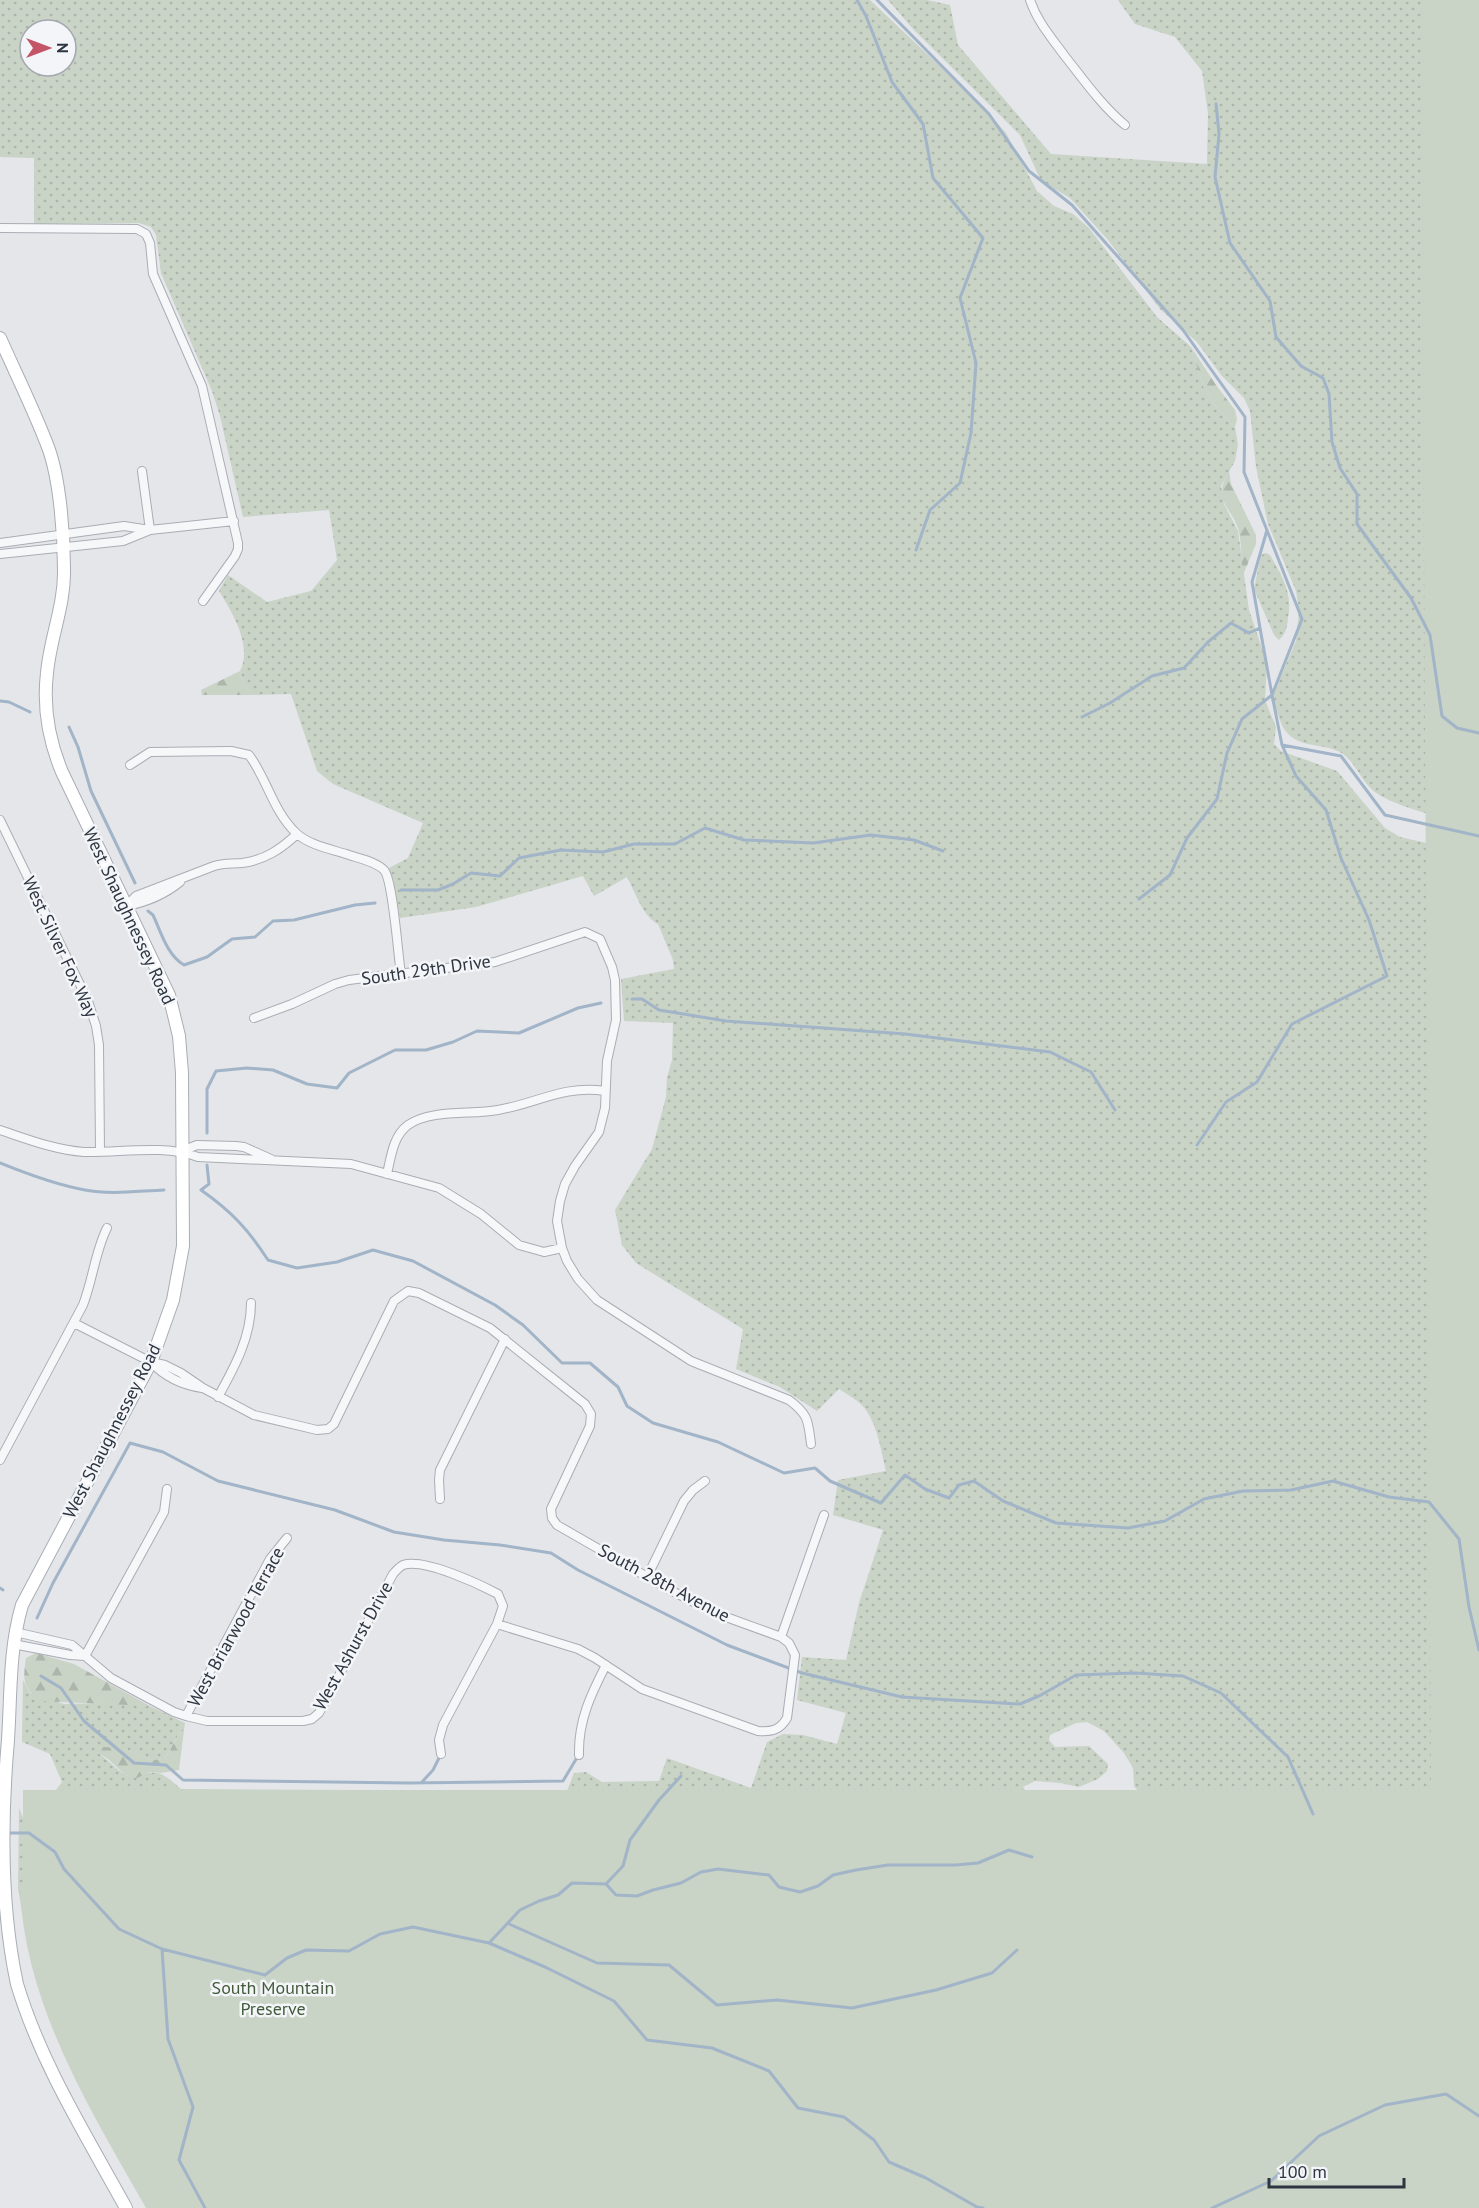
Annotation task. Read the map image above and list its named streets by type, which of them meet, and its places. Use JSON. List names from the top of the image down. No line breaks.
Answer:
{"streets":{"street":["West Shaughnessey Road","West Silver Fox Way","South 29th Drive","South 28th Avenue","West Briarwood Terrace","West Ashurst Drive"]},"crossings":[["West Briarwood Terrace","West Ashurst Drive"]],"parks":["South Mountain Preserve"],"scale_bar":"100 m","north":"right"}
